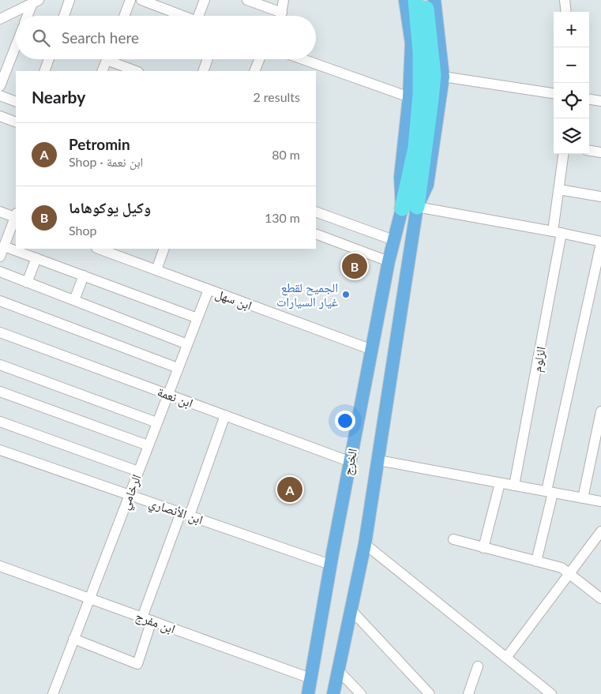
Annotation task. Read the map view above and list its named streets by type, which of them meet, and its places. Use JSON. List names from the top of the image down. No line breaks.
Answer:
{"streets":{"main road":["الخرج"],"street":["ابن سهل","الزلوم","ابن نعمة","الرخامي","ابن الأنصاري","ابن مفرج"]},"crossings":[["ابن سهل","الخرج"],["ابن سهل","الرخامي"],["ابن نعمة","الخرج"],["ابن نعمة","الرخامي"],["الخرج","ابن الأنصاري"],["الخرج","ابن مفرج"],["الرخامي","ابن الأنصاري"],["الرخامي","ابن مفرج"]],"places":["الجميح لقطع غيار السيارات"],"page":{"map_buttons":["+","−"],"search":"Search here","heading":["Nearby","2 results"],"list":[{"mark":"A","name":"Petromin","note":"Shop · ابن نعمة","value":"80 m"},{"mark":"B","name":"وكيل يوكوهاما","note":"Shop","value":"130 m"}],"pins":["B","A"]}}
